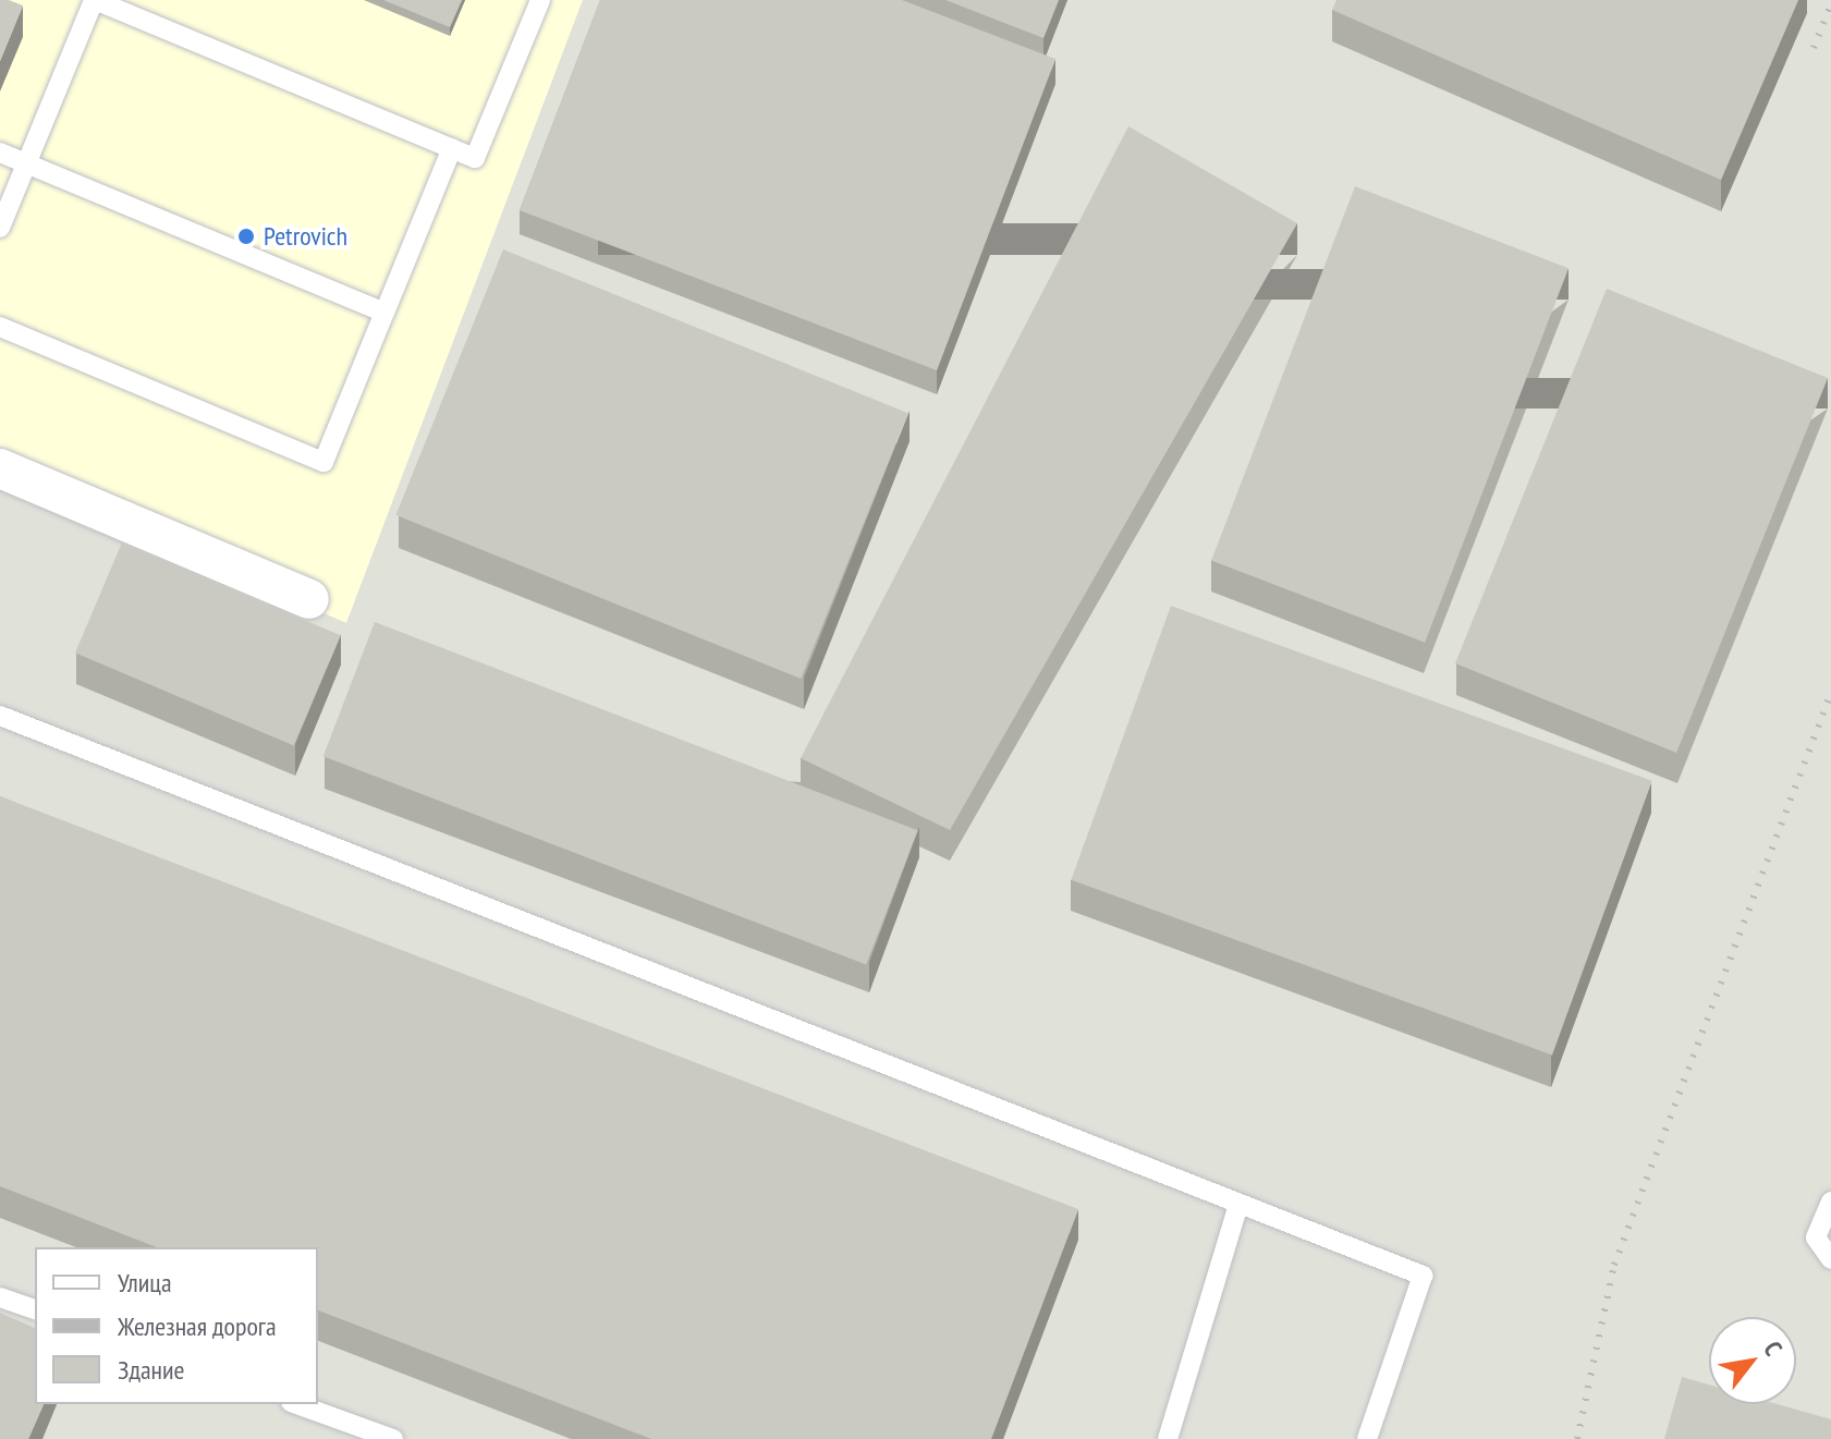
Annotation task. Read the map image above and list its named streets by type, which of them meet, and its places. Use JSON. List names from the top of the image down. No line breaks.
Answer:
{"places":["Petrovich"],"legend":["Улица","Железная дорога","Здание"],"north":"top right"}
